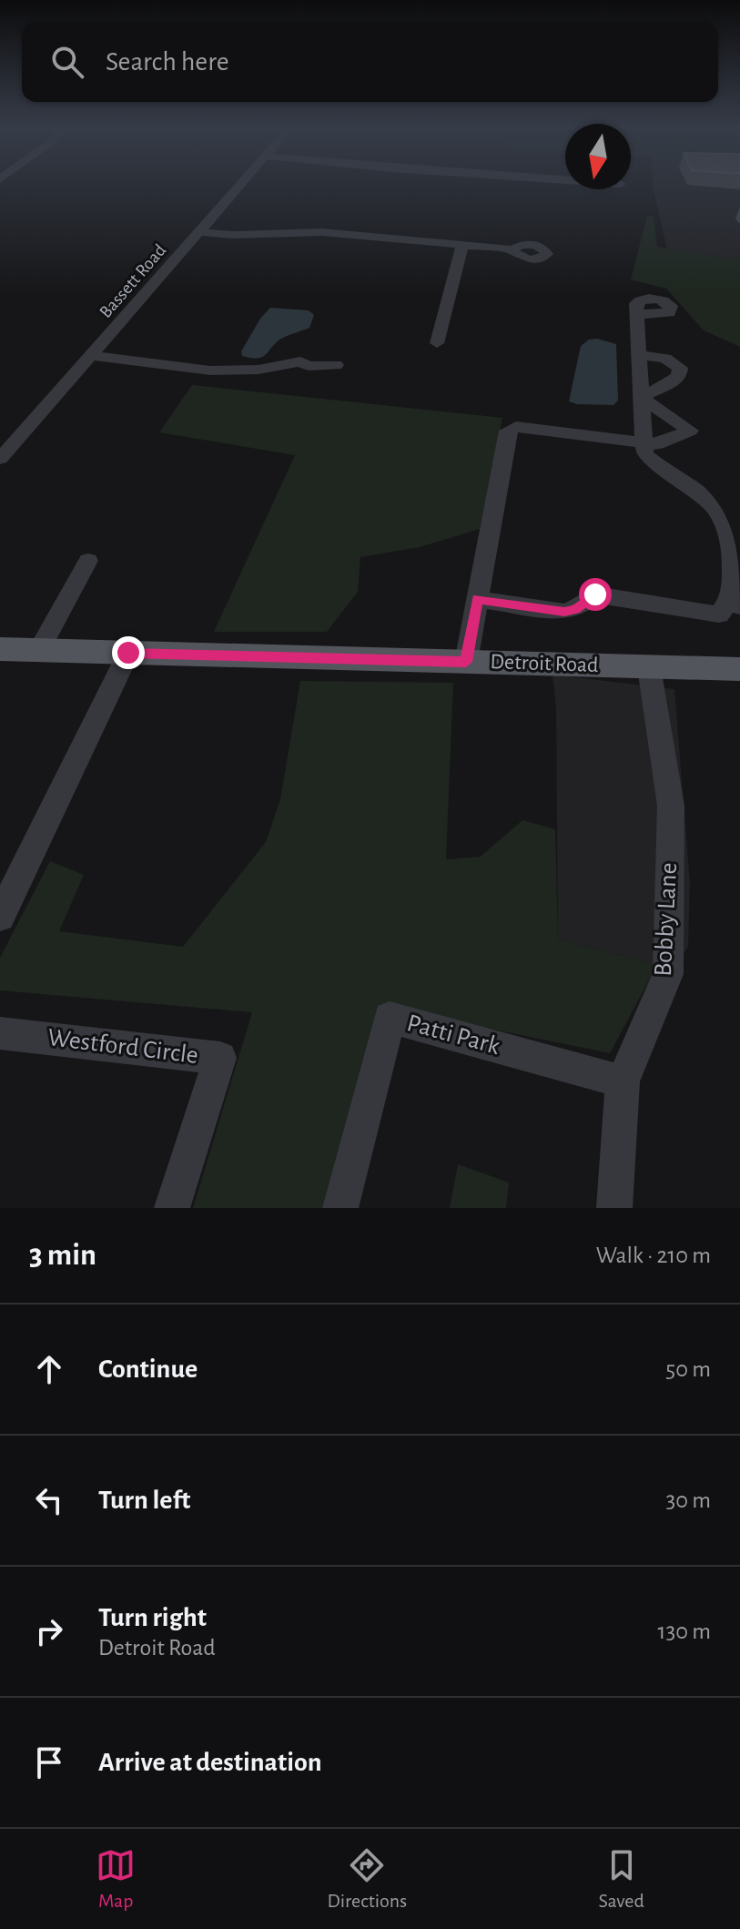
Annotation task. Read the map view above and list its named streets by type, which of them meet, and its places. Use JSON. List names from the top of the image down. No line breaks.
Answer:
{"streets":{"main road":["Detroit Road"],"street":["Bassett Road","Bobby Lane","Patti Park","Westford Circle"]},"crossings":[["Detroit Road","Bobby Lane"],["Bobby Lane","Patti Park"]],"north":"bottom","page":{"search":"Search here","heading":["3 min","Walk · 210 m"],"list":[["Continue","50 m"],["Turn left","30 m"],["Turn right","Detroit Road","130 m"],"Arrive at destination"],"nav":["Map","Directions","Saved"]}}
